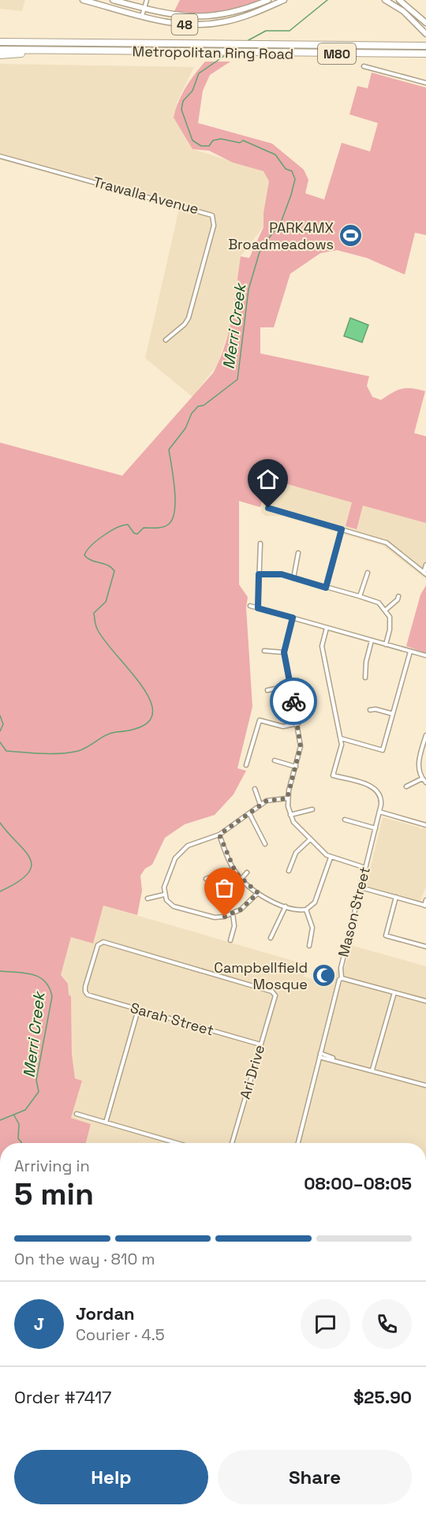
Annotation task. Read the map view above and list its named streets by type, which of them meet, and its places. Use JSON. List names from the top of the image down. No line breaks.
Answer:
{"streets":{"highway":["Metropolitan Ring Road","M80"],"main road":["48"],"street":["Trawalla Avenue","Mason Street","Sarah Street","Ari Drive"]},"crossings":[["Sarah Street","Ari Drive"]],"water":["Merri Creek"],"places":{"sports":["PARK4MX Broadmeadows"],"mosque":["Campbellfield Mosque"]},"page":{"heading":["5 min","Arriving in","08:00–08:05"],"panel":["Jordan","Courier · 4.5","Order #7417","$25.90"],"bar":"On the way · 810 m","round":"J","buttons":["Help","Share"]}}
